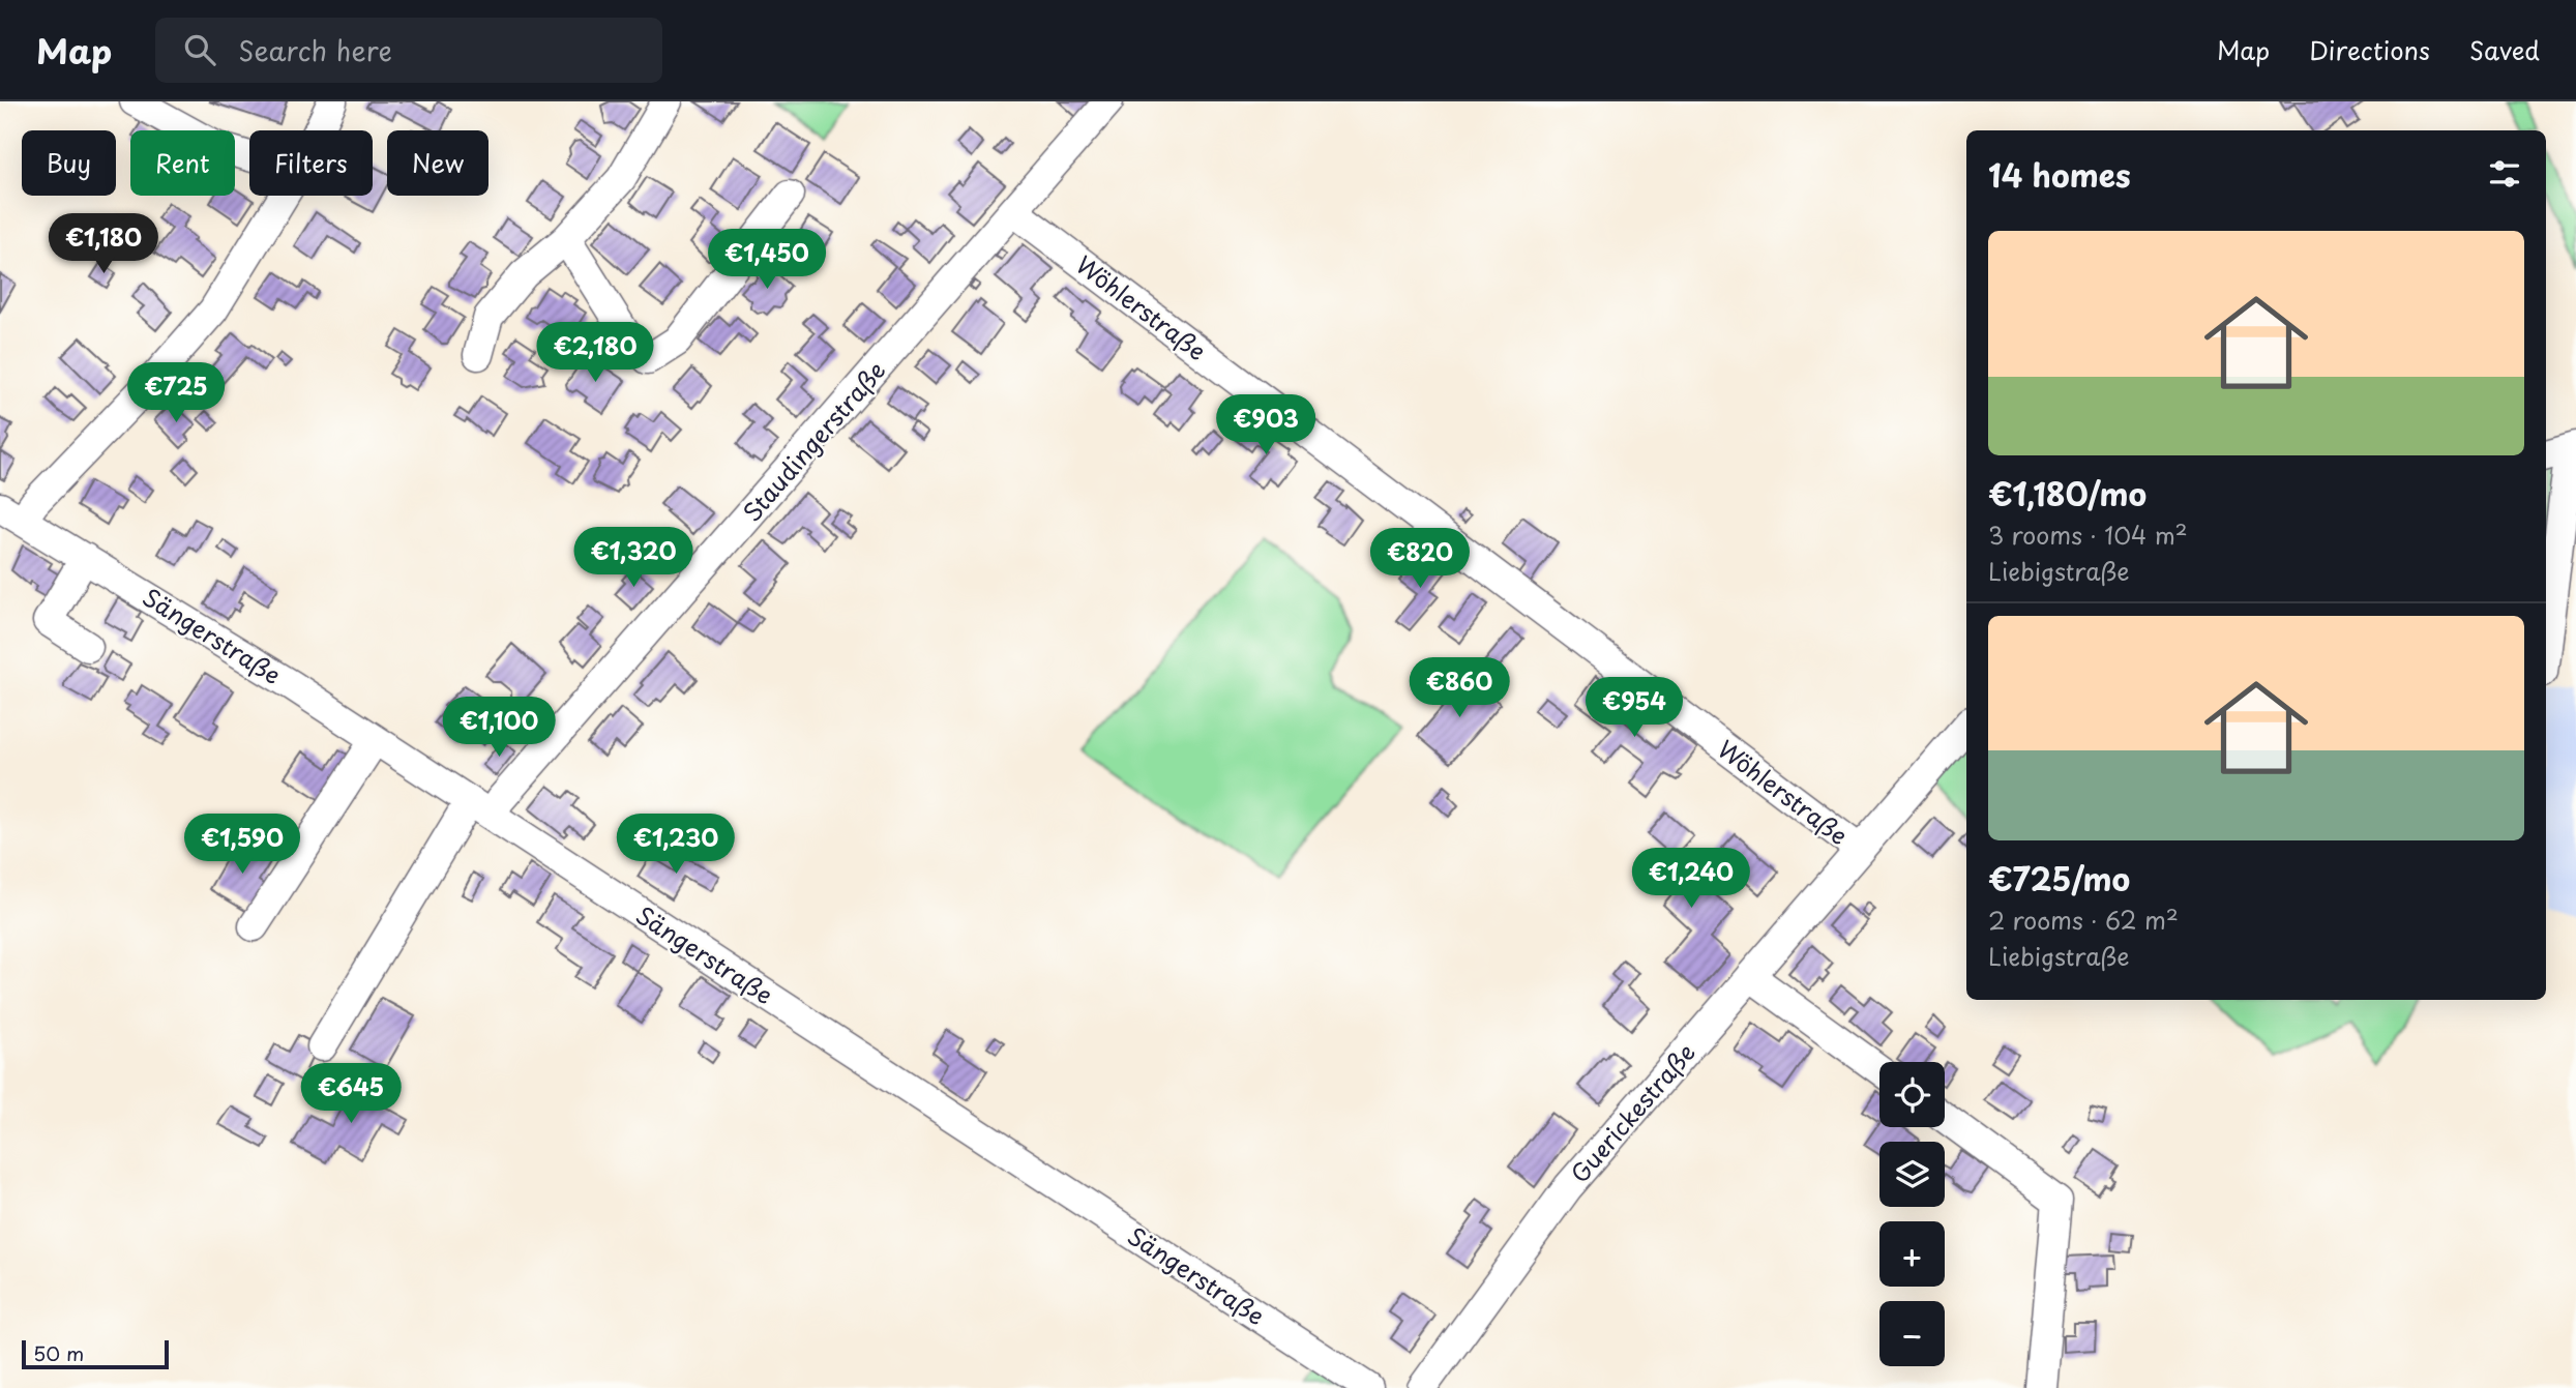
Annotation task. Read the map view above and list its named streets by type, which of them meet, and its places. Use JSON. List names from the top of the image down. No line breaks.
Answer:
{"streets":{"street":["Wöhlerstraße","Staudingerstraße","Sängerstraße","Guerickestraße"]},"crossings":[["Wöhlerstraße","Staudingerstraße"],["Wöhlerstraße","Guerickestraße"],["Staudingerstraße","Sängerstraße"]],"scale_bar":"50 m","page":{"header":"Map","search":"Search here","nav":["Map","Directions","Saved"],"chip":["Buy","Rent","Filters","New"],"heading":"14 homes","price":["€1,180","€1,450","€2,180","€725","€903","€1,320","€820","€860","€954","€1,100","€1,590","€1,230","€1,240","€645"],"list":[{"name":"€1,180/mo","note":"3 rooms · 104 m² · Liebigstraße"},{"name":"€725/mo","note":"2 rooms · 62 m² · Liebigstraße"}],"map_buttons":["+","−"],"scale":"50 m"}}
